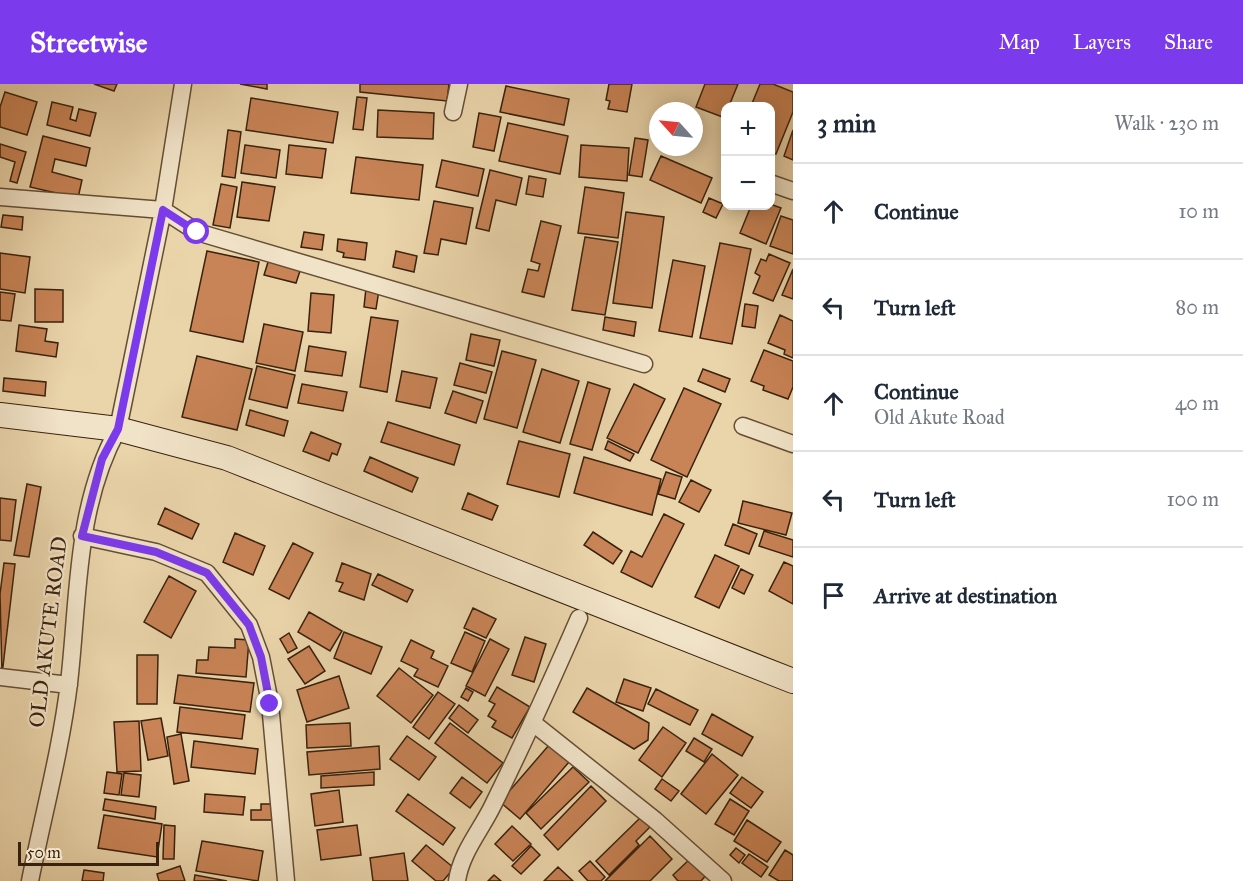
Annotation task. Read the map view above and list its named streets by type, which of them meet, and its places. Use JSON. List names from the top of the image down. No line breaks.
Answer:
{"streets":{"street":["OLD AKUTE ROAD"]},"scale_bar":"50 m","north":"top left","page":{"header":"Streetwise","nav":["Map","Layers","Share"],"heading":["3 min","Walk · 230 m"],"map_buttons":["+","−"],"list":[["Continue","10 m"],["Turn left","80 m"],["Continue","Old Akute Road","40 m"],["Turn left","100 m"],"Arrive at destination"],"scale":"50 m"}}
